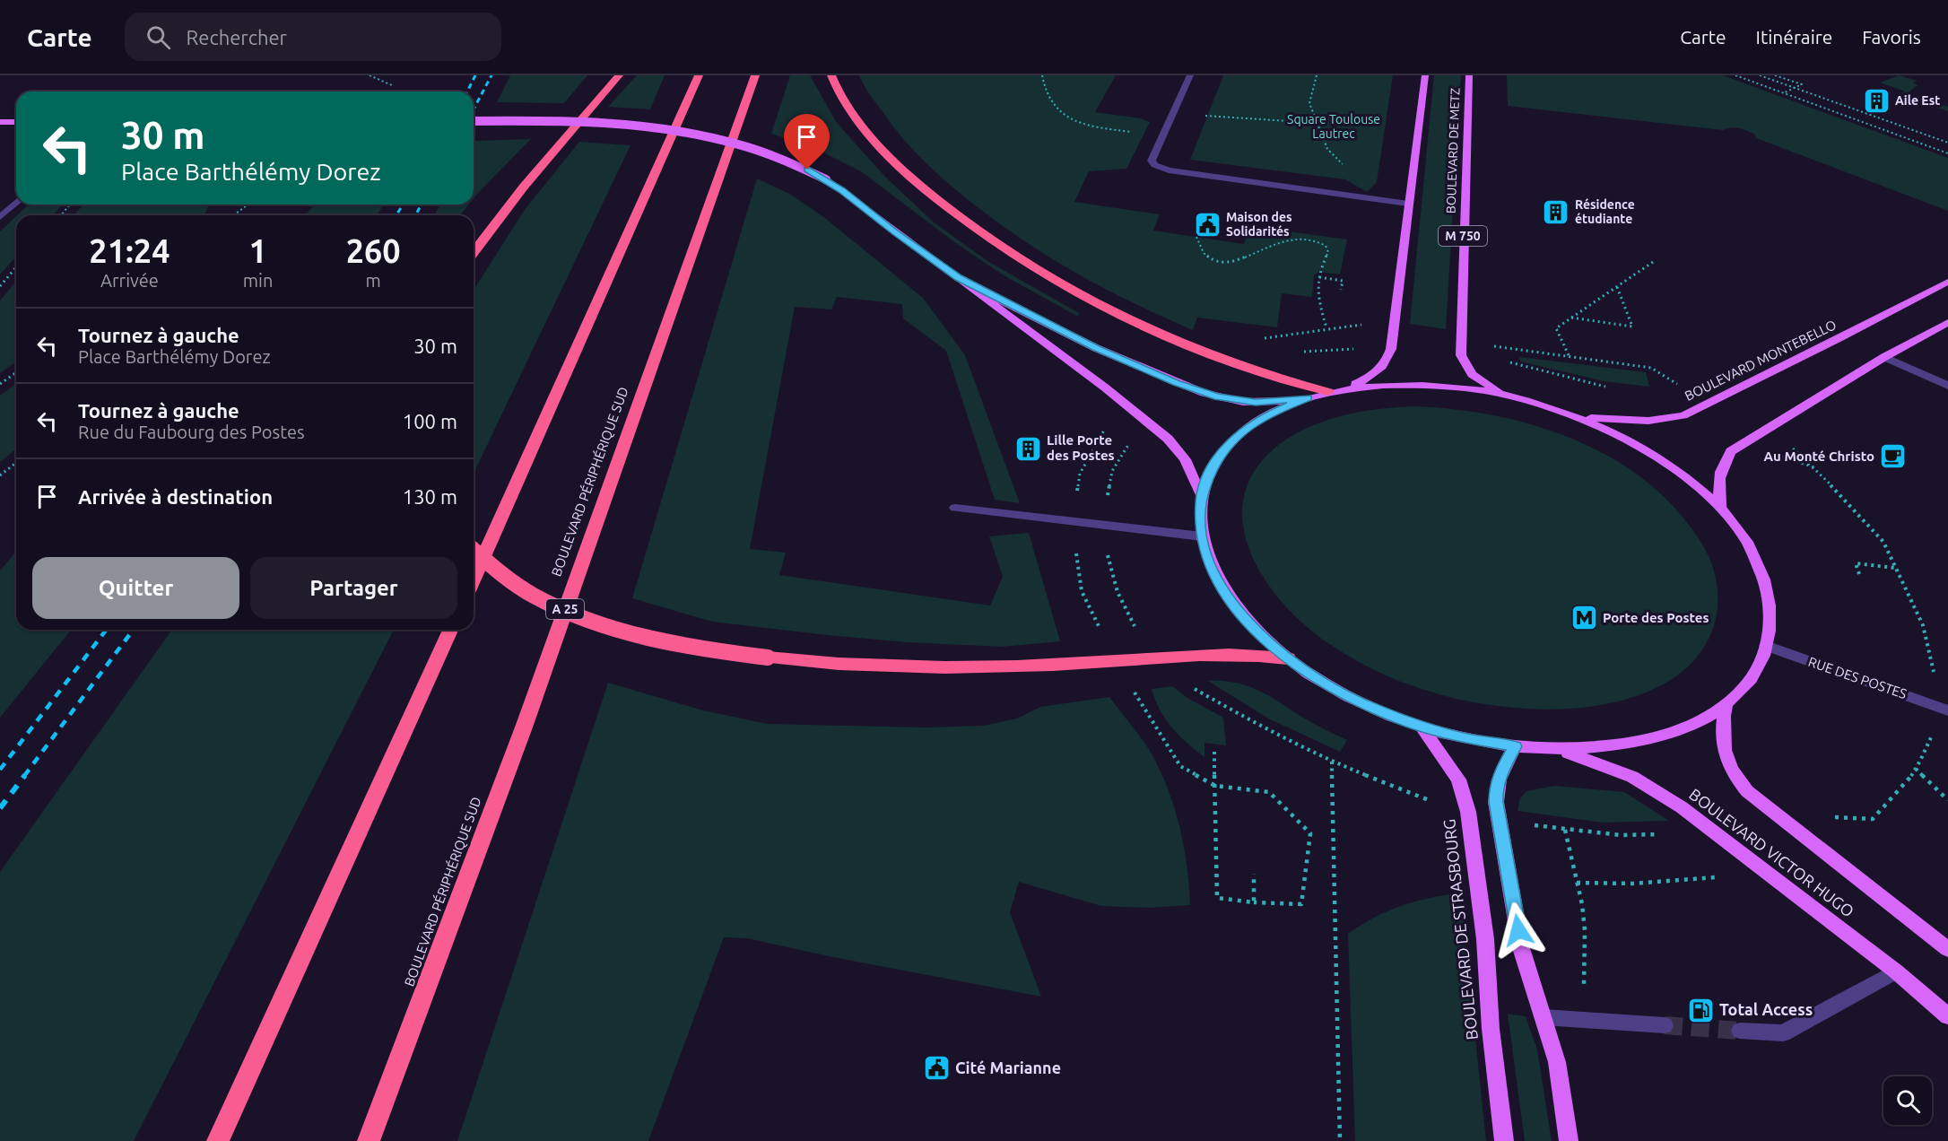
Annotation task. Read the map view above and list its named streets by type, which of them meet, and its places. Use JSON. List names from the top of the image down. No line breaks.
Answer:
{"streets":{"highway":["BOULEVARD PÉRIPHÉRIQUE SUD","A 25"],"main road":["BOULEVARD DE METZ","M 750","BOULEVARD MONTEBELLO","BOULEVARD VICTOR HUGO","BOULEVARD DE STRASBOURG"],"street":["RUE DES POSTES"]},"parks":["Square Toulouse Lautrec"],"places":{"building":["Aile Est","Résidence étudiante","Lille Porte des Postes"],"public building":["Maison des Solidarités","Cité Marianne"],"cafe":["Au Monté Christo"],"metro station":["Porte des Postes"],"fuel station":["Total Access"]},"page":{"header":"Carte","search":"Rechercher","nav":["Carte","Itinéraire","Favoris"],"turn":["30 m","Place Barthélémy Dorez"],"eta":["21:24","Arrivée","1","min","260","m"],"list":[{"name":"Tournez à gauche","note":"Place Barthélémy Dorez","value":"30 m"},{"name":"Tournez à gauche","note":"Rue du Faubourg des Postes","value":"100 m"},{"name":"Arrivée à destination","value":"130 m"}],"buttons":["Quitter","Partager"]}}
